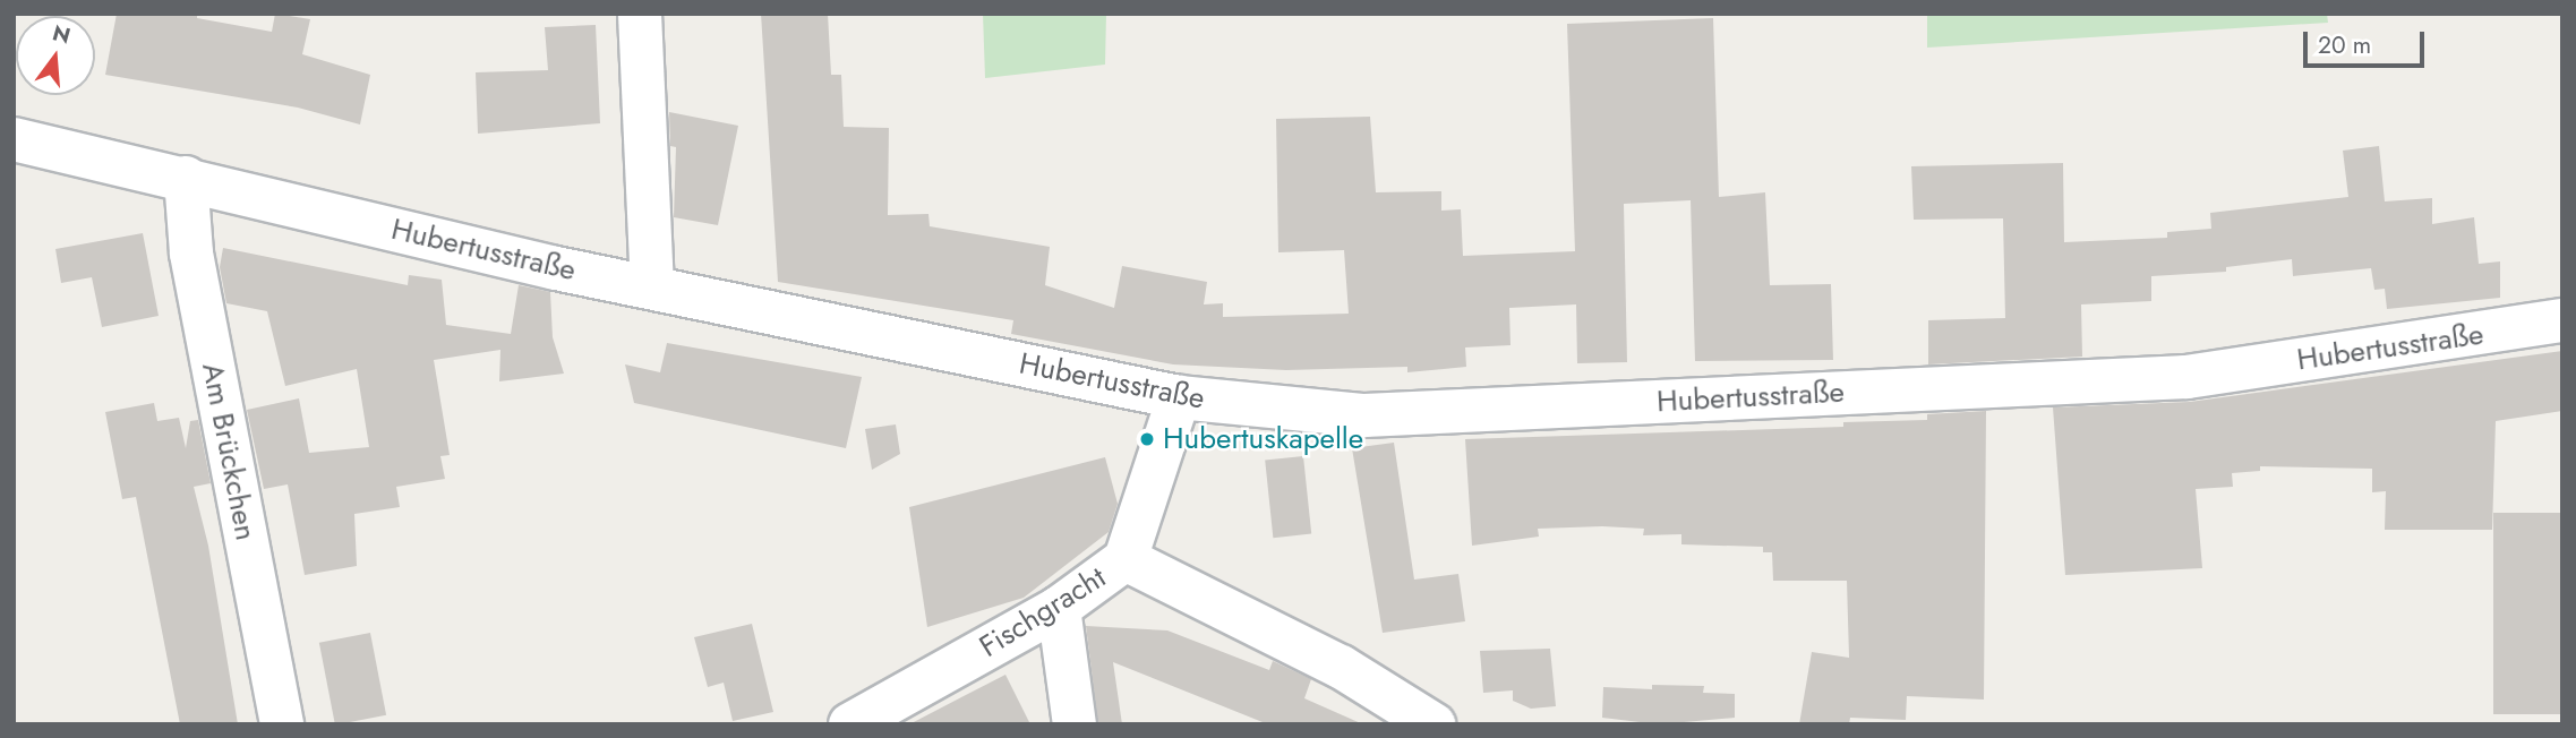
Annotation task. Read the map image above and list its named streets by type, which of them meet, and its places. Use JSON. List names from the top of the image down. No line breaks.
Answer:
{"streets":{"street":["Hubertusstraße","Am Brückchen","Fischgracht"]},"crossings":[["Hubertusstraße","Am Brückchen"],["Hubertusstraße","Fischgracht"]],"places":["Hubertuskapelle"],"scale_bar":"20 m","north":"top"}
